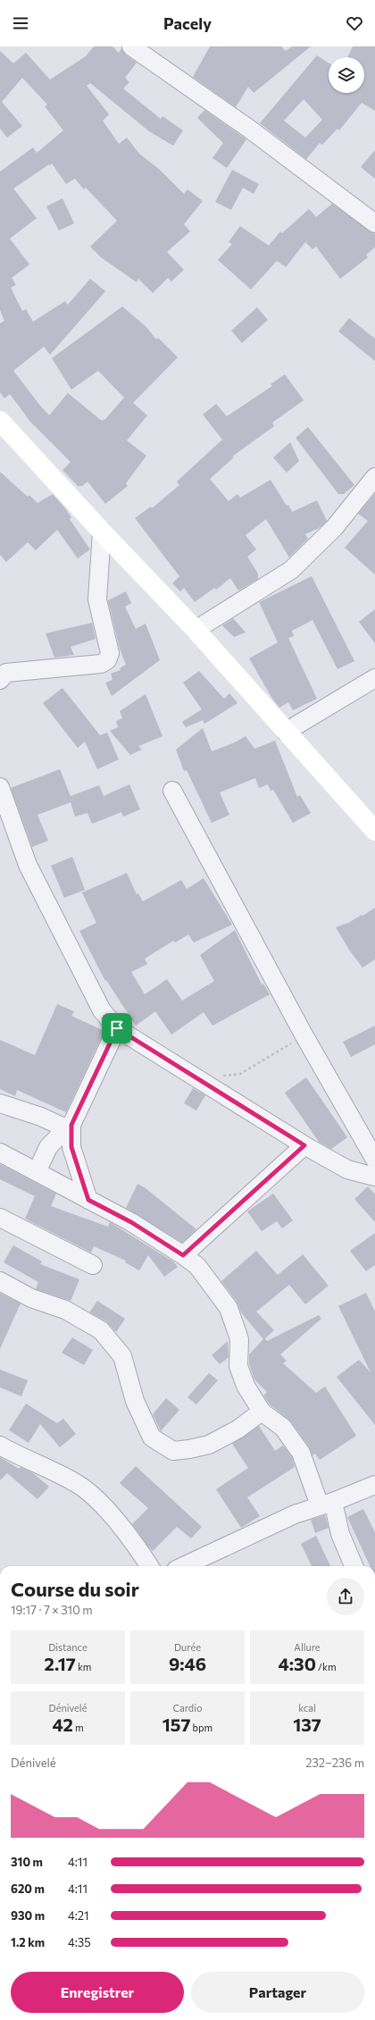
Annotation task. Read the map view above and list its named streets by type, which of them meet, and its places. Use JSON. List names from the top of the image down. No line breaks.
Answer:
{"page":{"header":"Pacely","heading":["Course du soir","19:17 · 7 × 310 m"],"stats":[["Distance","2.17 km"],["Durée","9:46"],["Allure","4:30 /km"],["Dénivelé","42 m"],["Cardio","157 bpm"],["kcal","137"]],"chart":["Dénivelé","232–236 m"],"list":[{"name":"310 m","note":"4:11"},{"name":"620 m","note":"4:11"},{"name":"930 m","note":"4:21"},{"name":"1.2 km","note":"4:35"}],"buttons":["Enregistrer","Partager"]}}
